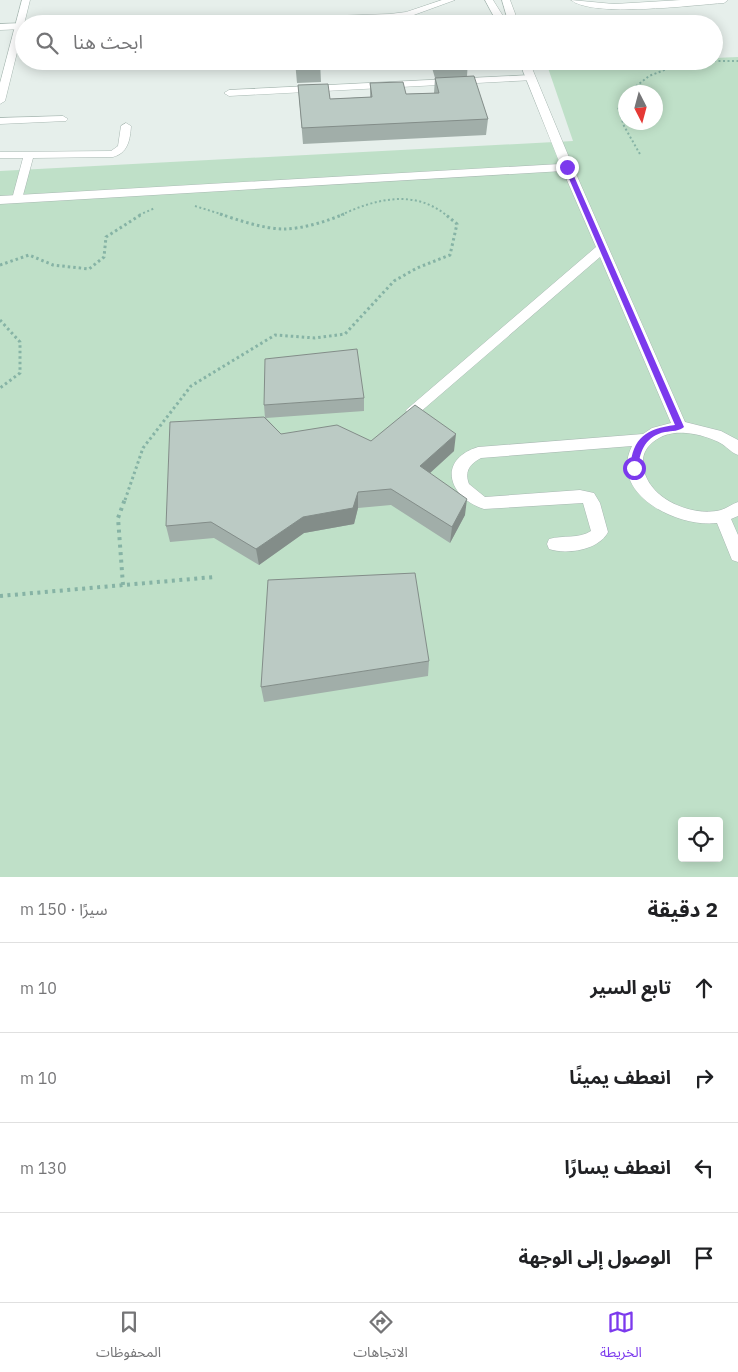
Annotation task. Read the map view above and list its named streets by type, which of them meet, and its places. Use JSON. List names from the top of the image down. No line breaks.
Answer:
{"north":"bottom","page":{"search":"ابحث هنا","heading":["2 دقيقة","سيرًا · 150 m"],"list":[["تابع السير","10 m"],["انعطف يمينًا","10 m"],["انعطف يسارًا","130 m"],"الوصول إلى الوجهة"],"nav":["الخريطة","الاتجاهات","المحفوظات"]}}
